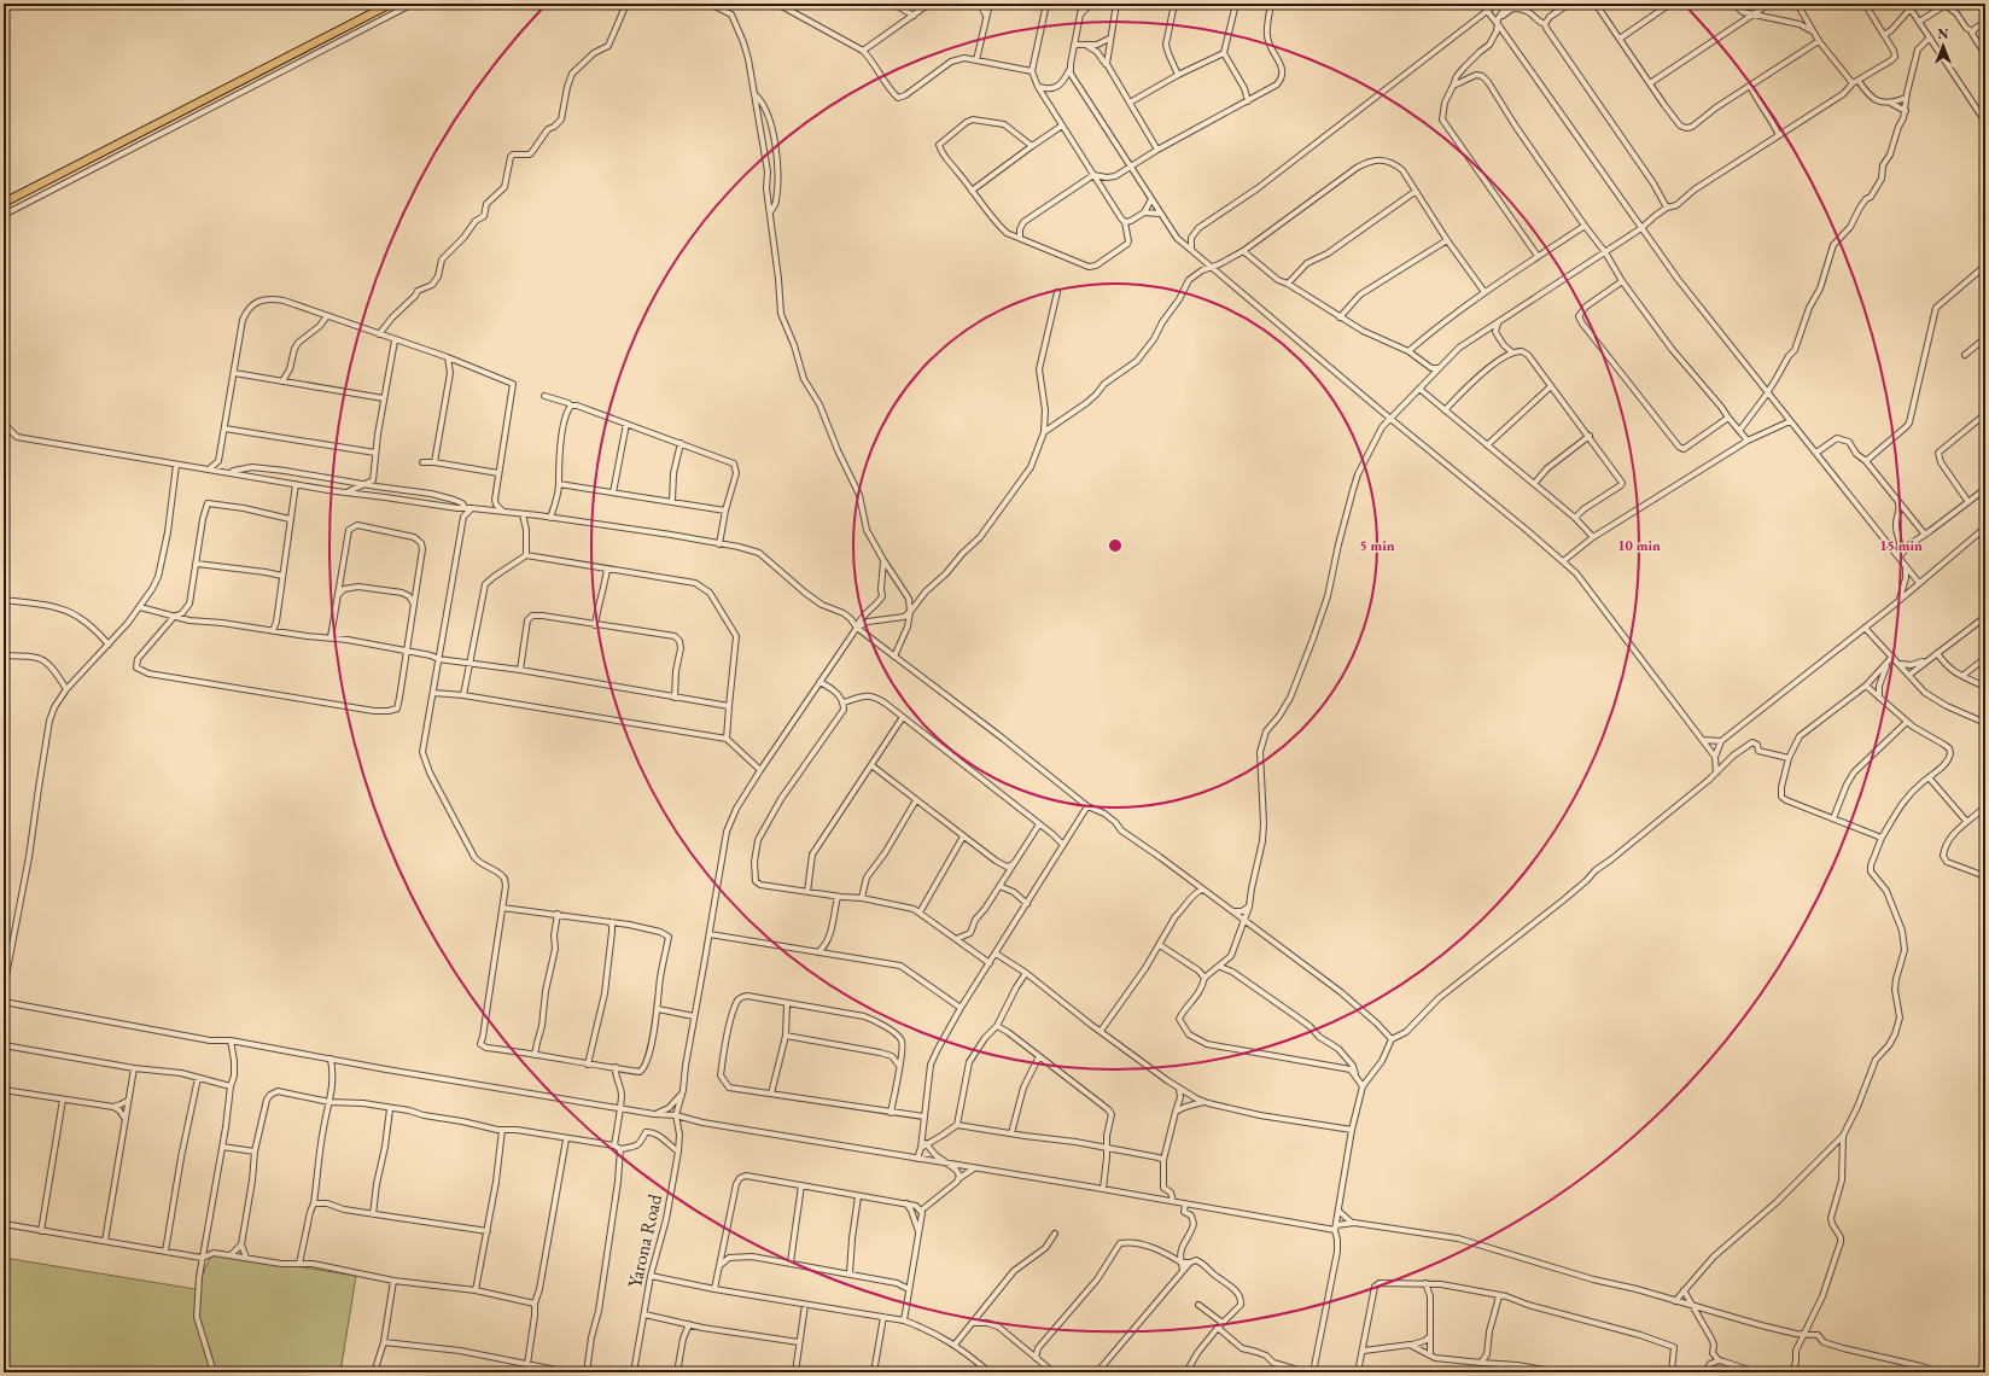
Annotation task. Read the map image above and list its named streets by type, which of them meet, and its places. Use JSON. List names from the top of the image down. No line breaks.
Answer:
{"streets":{"street":["Yarona Road"]},"north":"top","rings":["5 min","10 min","15 min"]}
